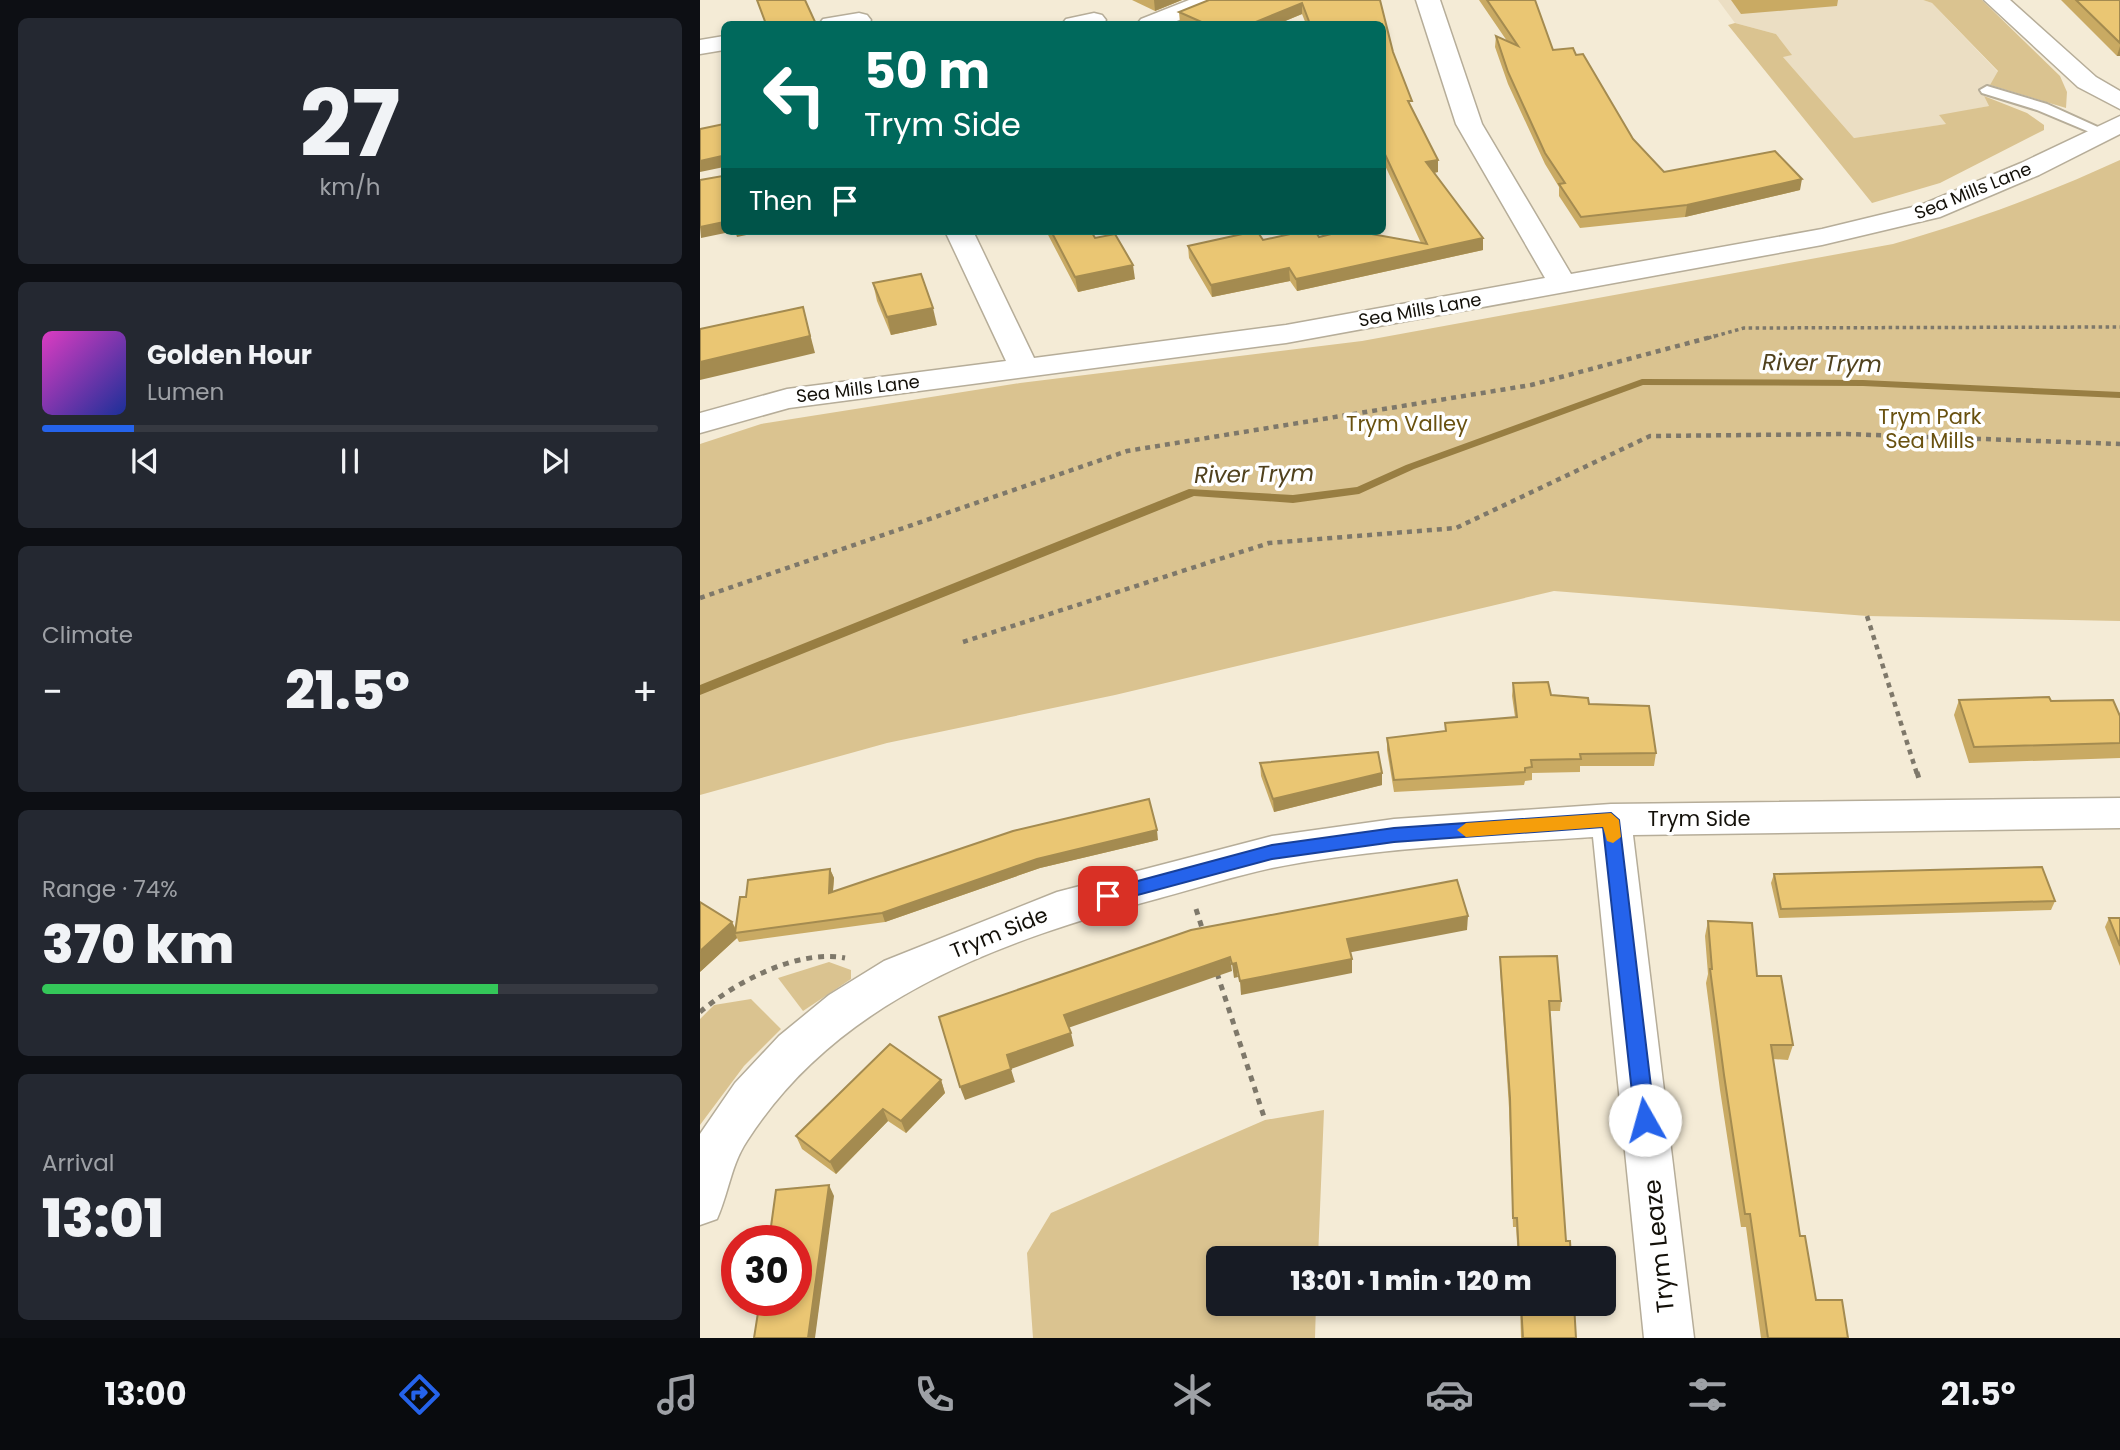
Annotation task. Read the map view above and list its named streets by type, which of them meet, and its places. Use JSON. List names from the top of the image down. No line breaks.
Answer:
{"streets":{"street":["Sea Mills Lane","Trym Side","Trym Leaze"]},"crossings":[["Trym Side","Trym Leaze"]],"water":["River Trym"],"parks":["Trym Park Sea Mills","Trym Valley"],"page":{"tile":[["27","km/h"],"Climate",["Range · 74%","370 km"],["Arrival","13:01"]],"turn":["50 m","Trym Side"],"then":"Then","song":["Golden Hour","Lumen"],"heat":["−","21.5°","+"],"limit":"30","trip":"13:01 · 1 min · 120 m","tabs":["13:00","21.5°"]}}
